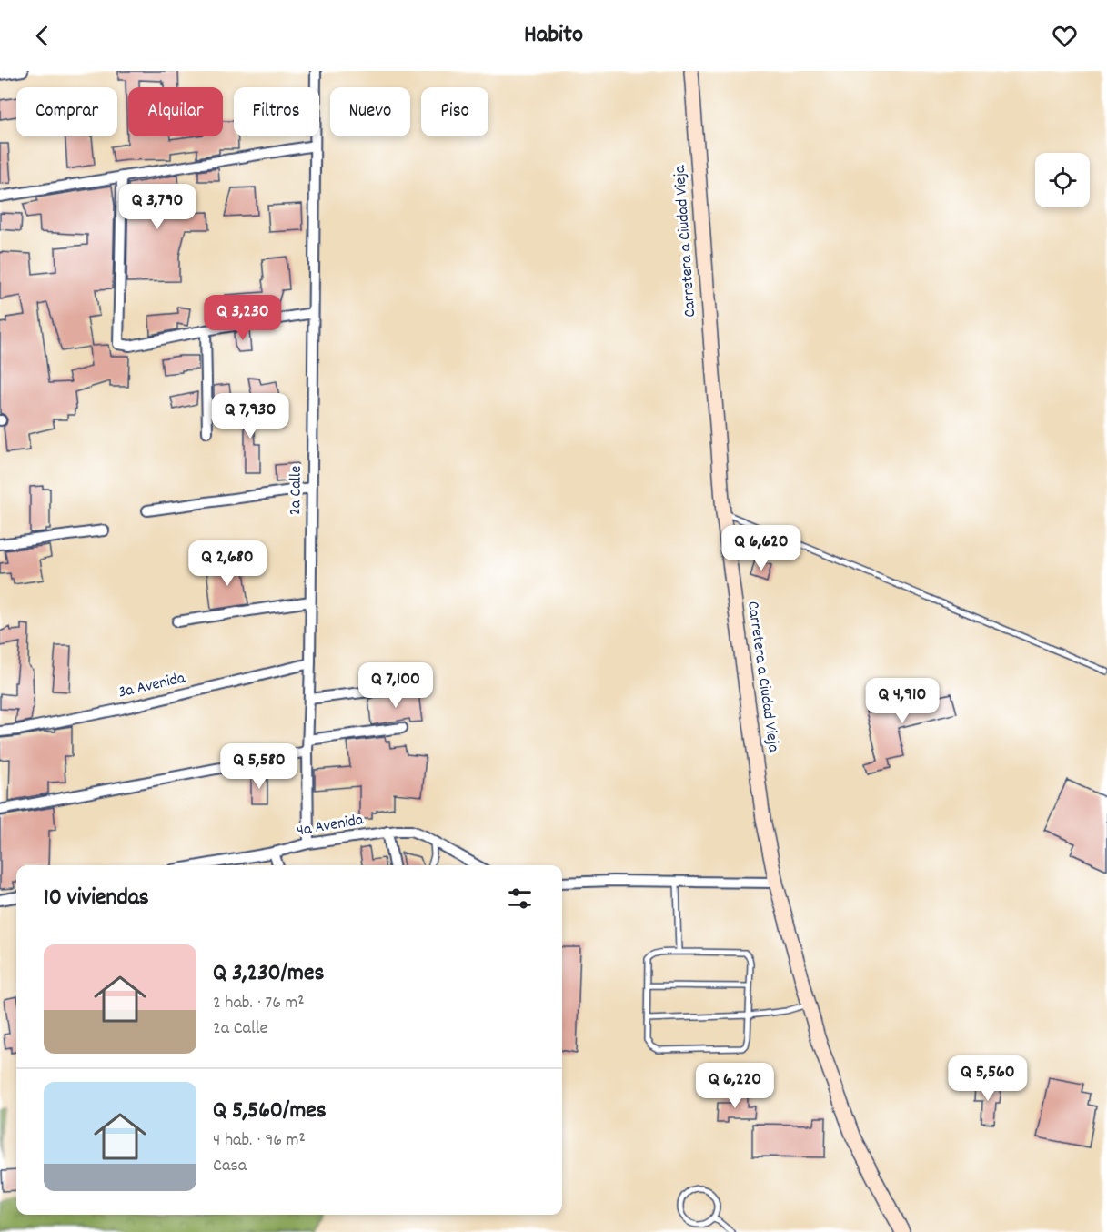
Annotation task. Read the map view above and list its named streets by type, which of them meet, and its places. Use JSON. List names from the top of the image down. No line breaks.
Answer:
{"streets":{"main road":["Carretera a Ciudad Vieja"],"street":["2a Calle","3a Avenida","4a Avenida"]},"crossings":[["2a Calle","3a Avenida"],["2a Calle","4a Avenida"]],"page":{"header":"Habito","chip":["Comprar","Alquilar","Filtros","Nuevo","Piso"],"price":["Q 3,790","Q 3,230","Q 7,930","Q 6,620","Q 2,680","Q 7,100","Q 4,910","Q 5,580","Q 5,560","Q 6,220"],"heading":"10 viviendas","list":[{"name":"Q 3,230/mes","note":"2 hab. · 76 m² · 2a Calle"},{"name":"Q 5,560/mes","note":"4 hab. · 96 m² · Casa"}]}}
